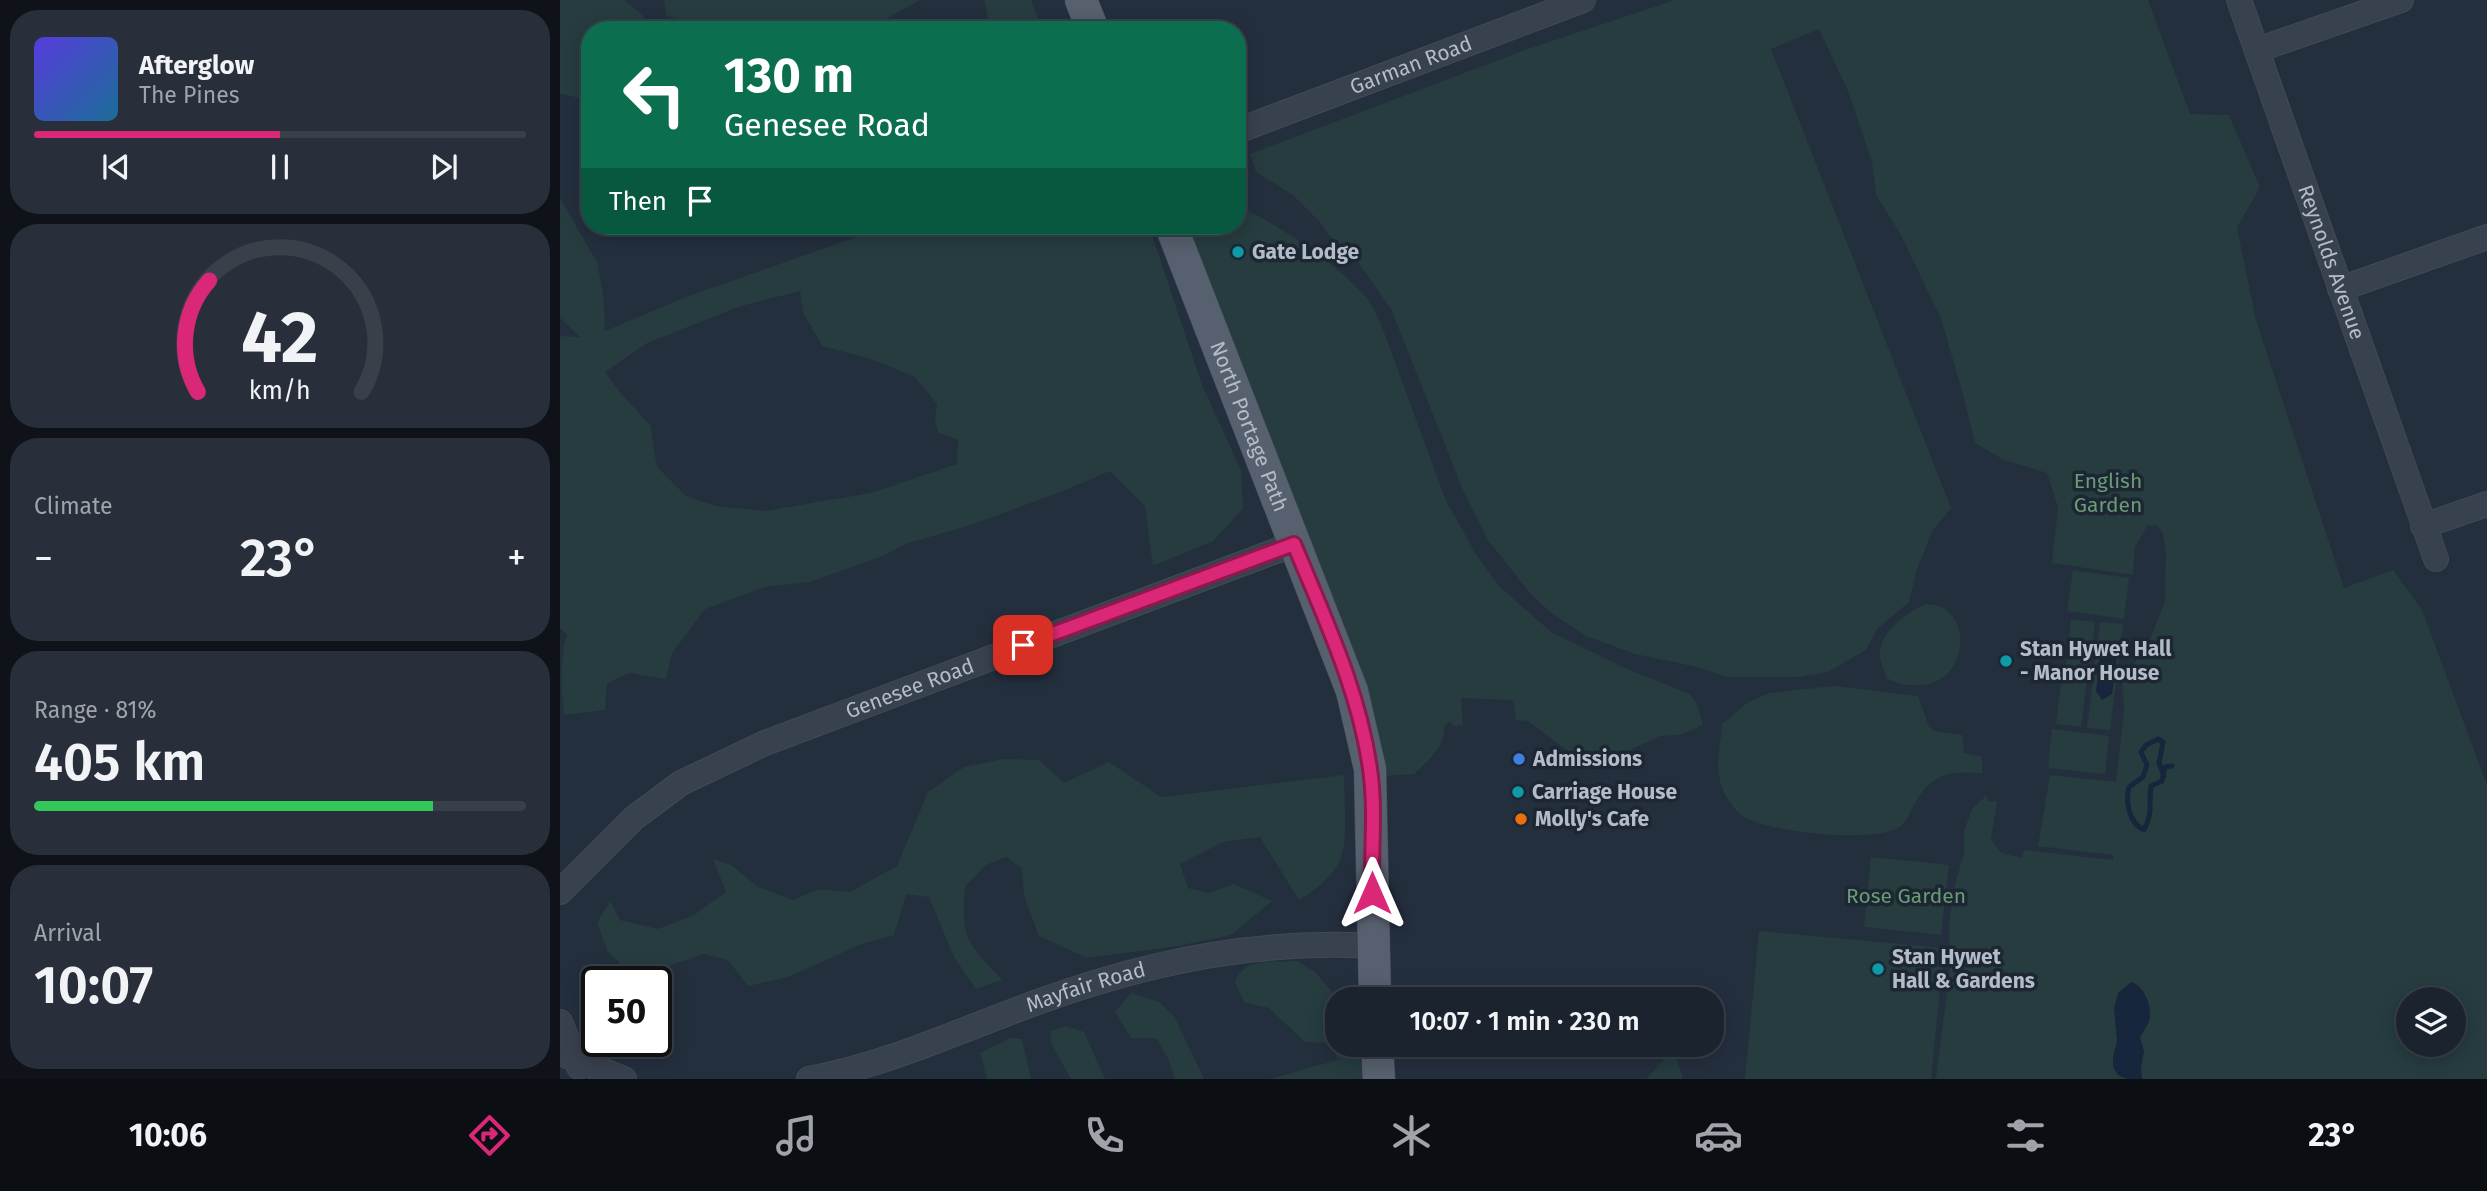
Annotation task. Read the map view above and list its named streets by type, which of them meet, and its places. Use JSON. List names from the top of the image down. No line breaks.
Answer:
{"streets":{"main road":["North Portage Path"],"street":["Garman Road","Reynolds Avenue","Genesee Road","Mayfair Road"]},"crossings":[["North Portage Path","Genesee Road"],["North Portage Path","Mayfair Road"]],"parks":["English Garden","Rose Garden"],"places":["Gate Lodge","Stan Hywet Hall - Manor House","Admissions","Carriage House","Molly's Cafe","Stan Hywet Hall & Gardens"],"page":{"turn":["130 m","Genesee Road"],"song":["Afterglow","The Pines"],"then":"Then","tile":["Climate",["Range · 81%","405 km"],["Arrival","10:07"]],"heat":["−","23°","+"],"limit":"50","trip":"10:07 · 1 min · 230 m","tabs":["10:06","23°"],"gauge":["42","km/h"]}}
